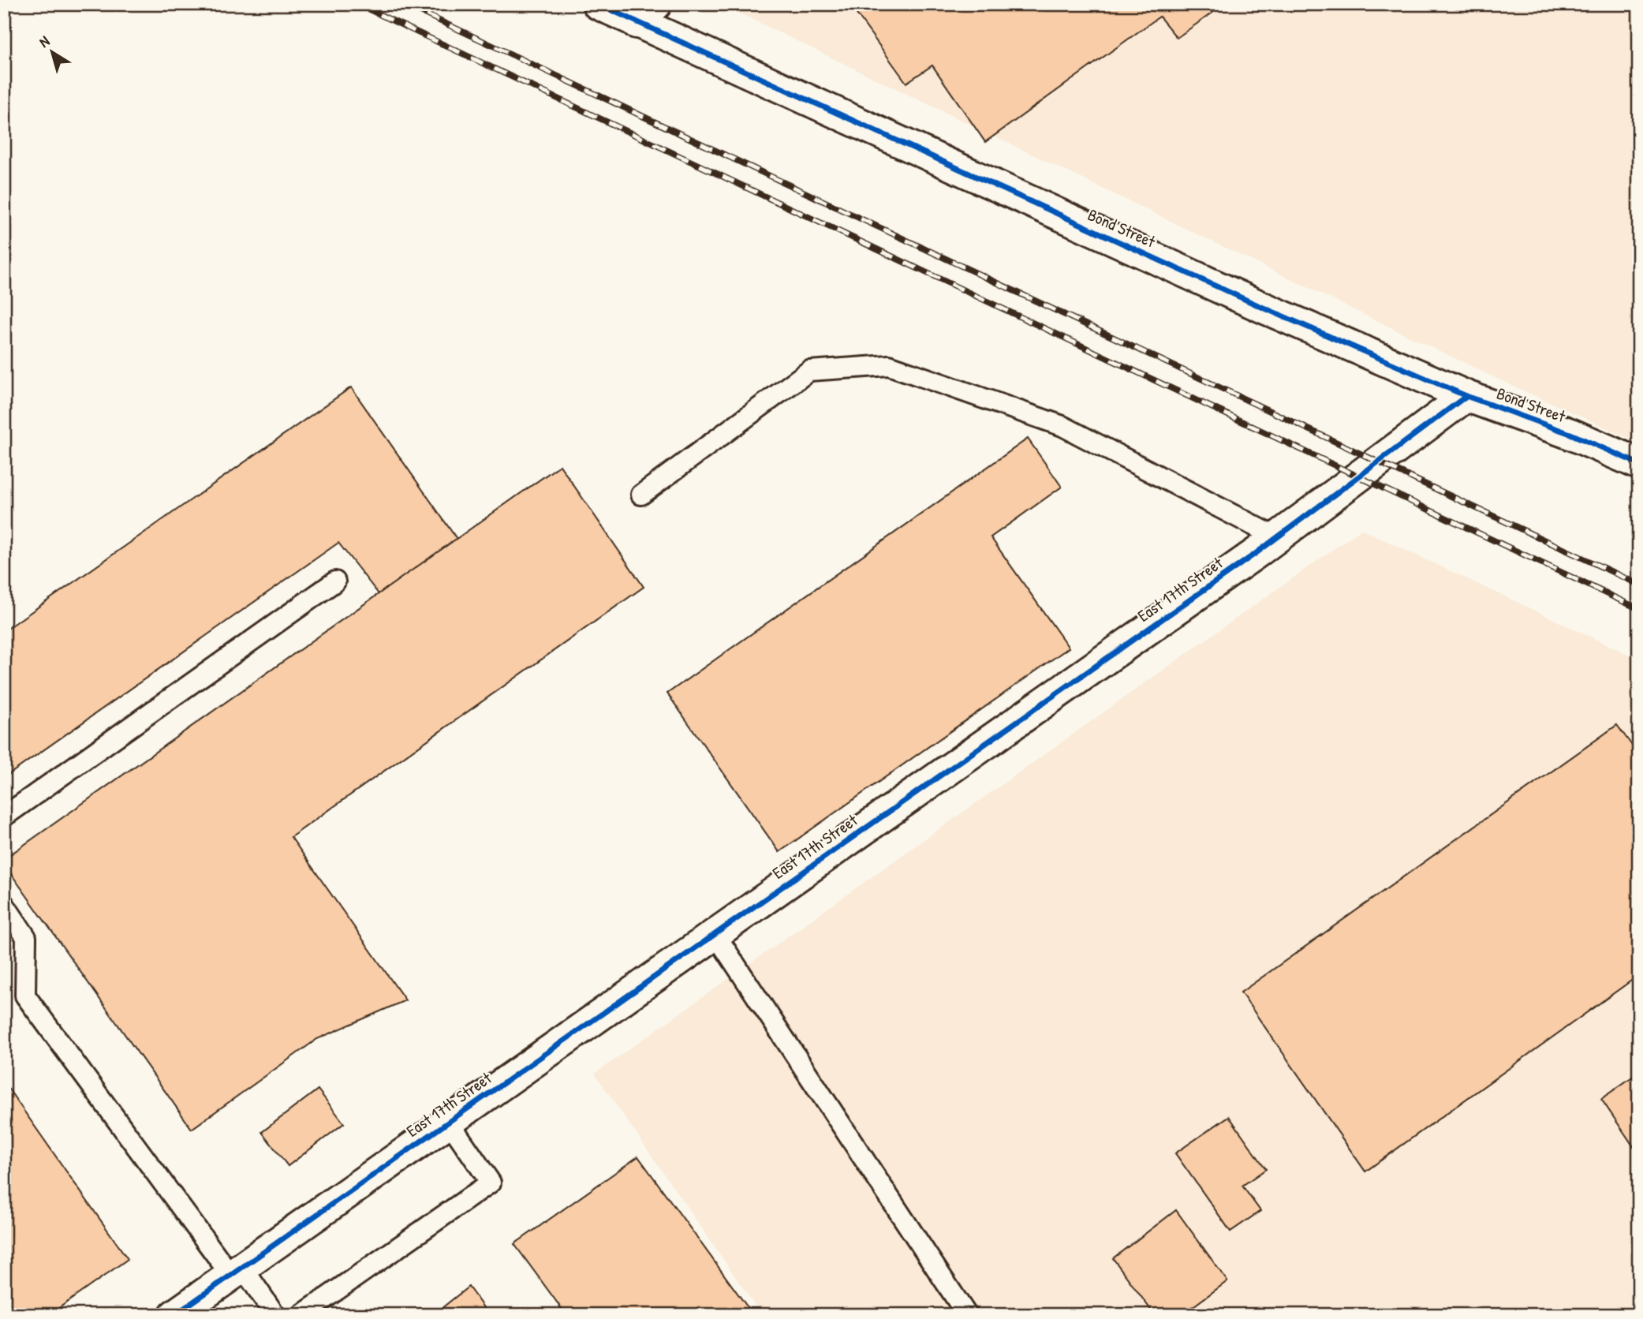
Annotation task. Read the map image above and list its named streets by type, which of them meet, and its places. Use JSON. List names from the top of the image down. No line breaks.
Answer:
{"streets":{"street":["Bond Street","East 17th Street"]},"crossings":[["Bond Street","East 17th Street"]],"north":"top left"}
